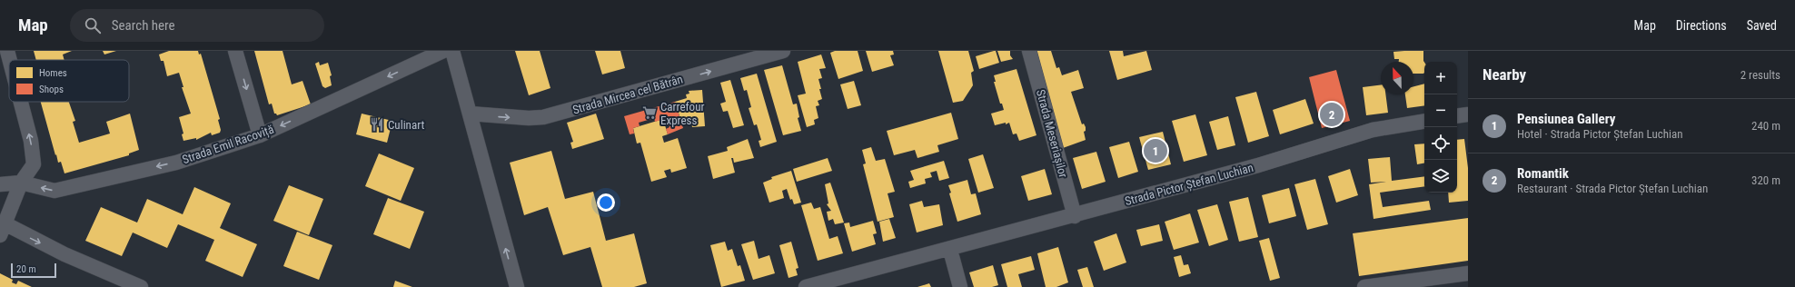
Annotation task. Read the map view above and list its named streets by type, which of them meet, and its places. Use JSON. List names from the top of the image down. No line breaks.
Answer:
{"streets":{"street":["Strada Mircea cel Bătrân","Strada Meseriașilor","Strada Emil Racoviță","Strada Pictor Ștefan Luchian"]},"crossings":[["Strada Meseriașilor","Strada Pictor Ștefan Luchian"]],"one_way":["Strada Mircea cel Bătrân","Strada Emil Racoviță"],"places":{"supermarket":["Carrefour Express"],"restaurant":["Culinart"]},"legend":["Homes","Shops"],"scale_bar":"20 m","north":"top","page":{"header":"Map","search":"Search here","nav":["Map","Directions","Saved"],"heading":["Nearby","2 results"],"map_buttons":["+","−"],"list":[{"mark":"1","name":"Pensiunea Gallery","note":"Hotel · Strada Pictor Ștefan Luchian","value":"240 m"},{"mark":"2","name":"Romantik","note":"Restaurant · Strada Pictor Ștefan Luchian","value":"320 m"}],"pins":["2","1"],"scale":"20 m"}}
